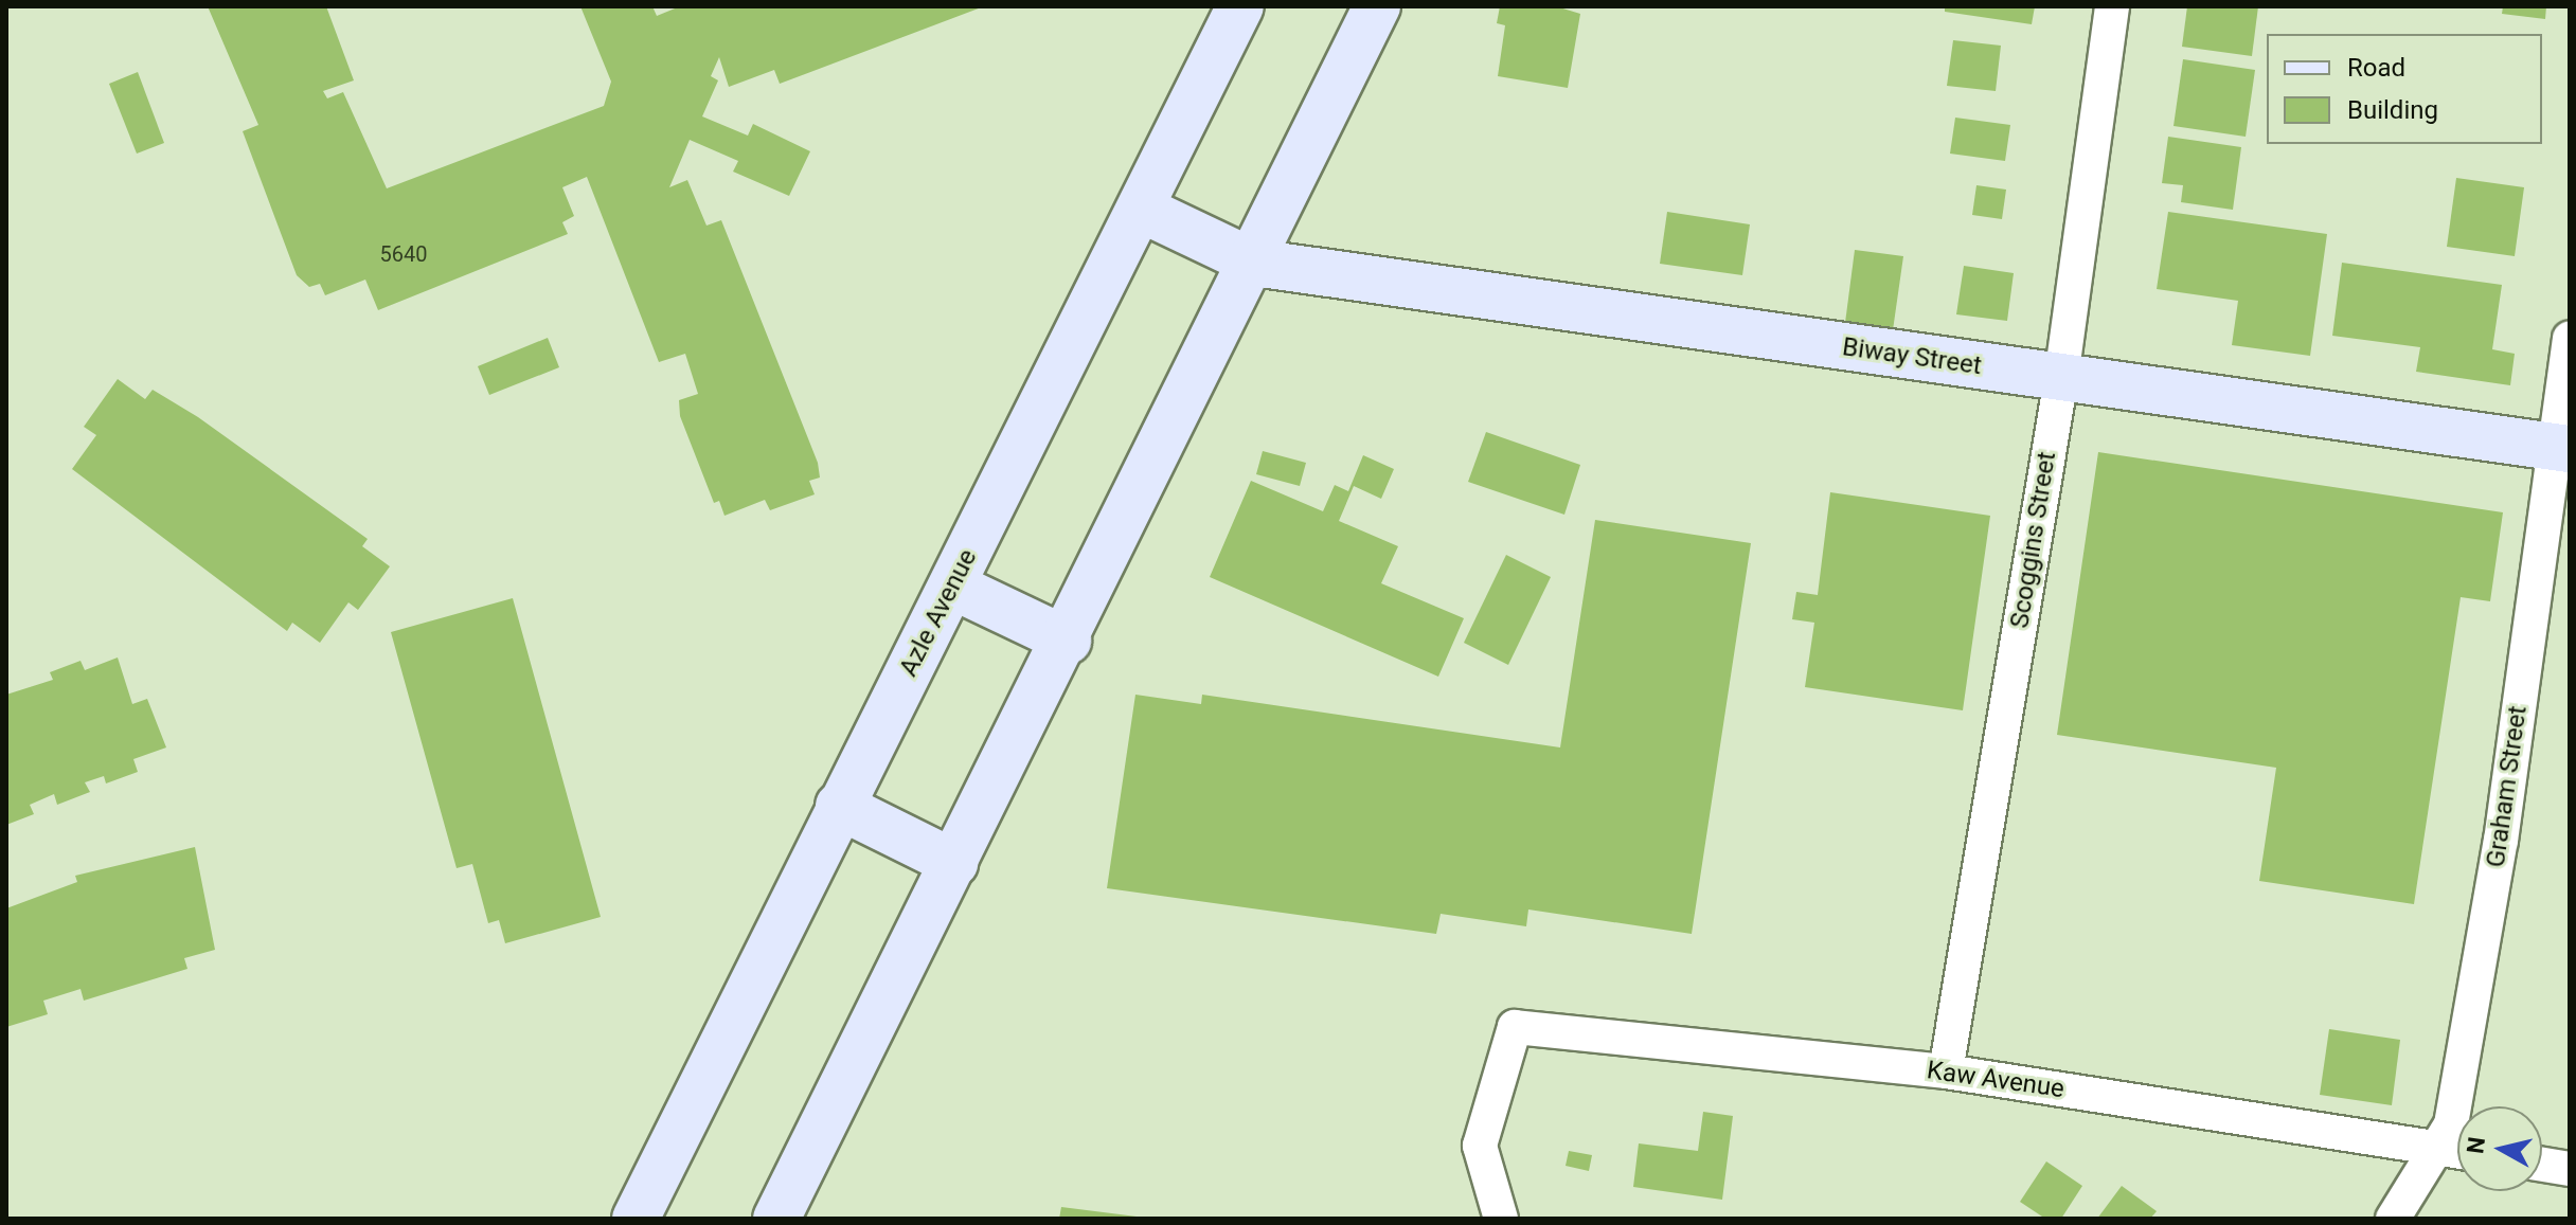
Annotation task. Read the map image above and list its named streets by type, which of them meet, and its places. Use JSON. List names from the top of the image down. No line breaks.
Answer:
{"streets":{"main road":["Biway Street","Azle Avenue"],"street":["Scoggins Street","Graham Street","Kaw Avenue"]},"crossings":[["Biway Street","Scoggins Street"],["Biway Street","Azle Avenue"],["Biway Street","Graham Street"],["Scoggins Street","Kaw Avenue"],["Graham Street","Kaw Avenue"]],"house_numbers":["5640"],"legend":["Road","Building"],"north":"left"}
